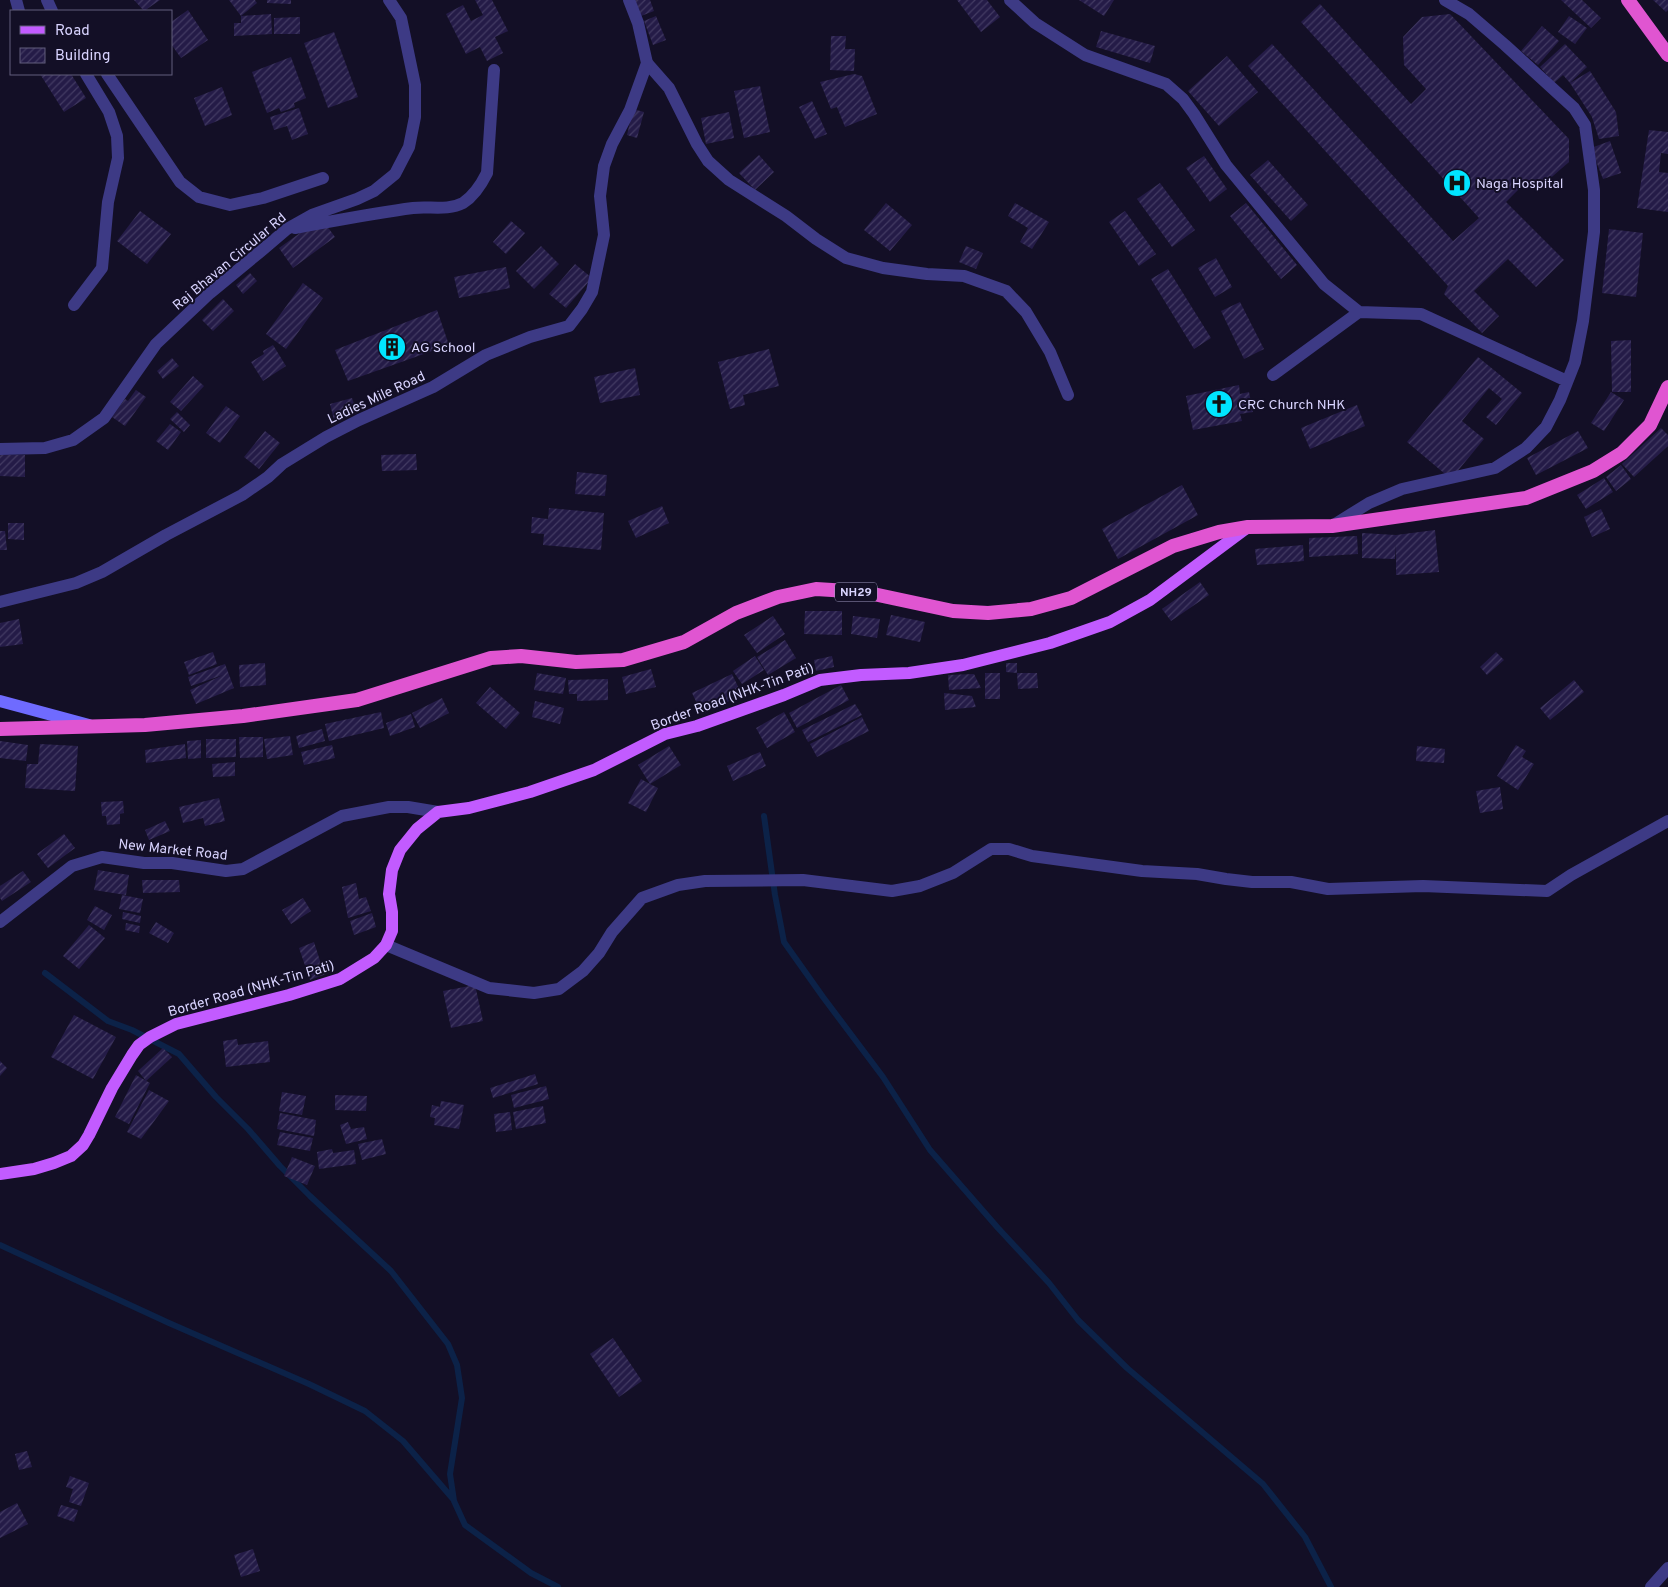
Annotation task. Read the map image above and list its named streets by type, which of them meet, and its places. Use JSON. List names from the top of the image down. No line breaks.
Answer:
{"streets":{"highway":["NH29"],"main road":["Border Road (NHK-Tin Pati)"],"street":["Raj Bhavan Circular Rd","Ladies Mile Road","New Market Road"]},"crossings":[["NH29","Border Road (NHK-Tin Pati)"],["Border Road (NHK-Tin Pati)","New Market Road"]],"places":{"hospital":["Naga Hospital"],"building":["AG School"],"church":["CRC Church NHK"]},"legend":["Road","Building"]}
